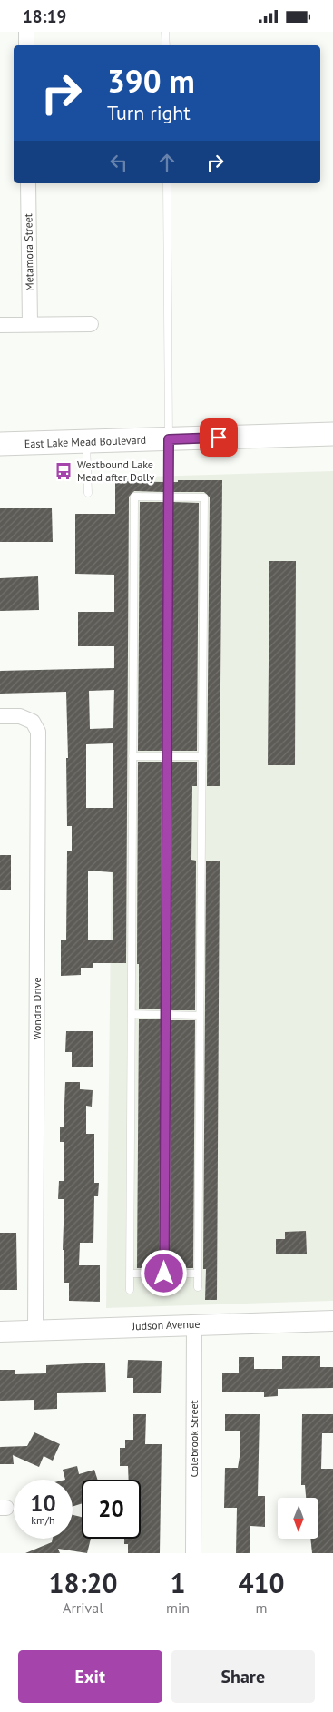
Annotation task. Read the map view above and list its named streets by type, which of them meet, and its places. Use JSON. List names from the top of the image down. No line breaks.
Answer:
{"streets":{"main road":["East Lake Mead Boulevard"],"street":["Metamora Street","Wondra Drive","Judson Avenue","Colebrook Street"]},"crossings":[["Wondra Drive","Judson Avenue"],["Judson Avenue","Colebrook Street"]],"places":{"bus stop":["Westbound Lake Mead after Dolly"]},"north":"bottom","page":{"status":"18:19","turn":["390 m","Turn right"],"speed":"10 km/h","limit":"20","eta":["18:20","Arrival","1","min","410","m"],"buttons":["Exit","Share"]}}
